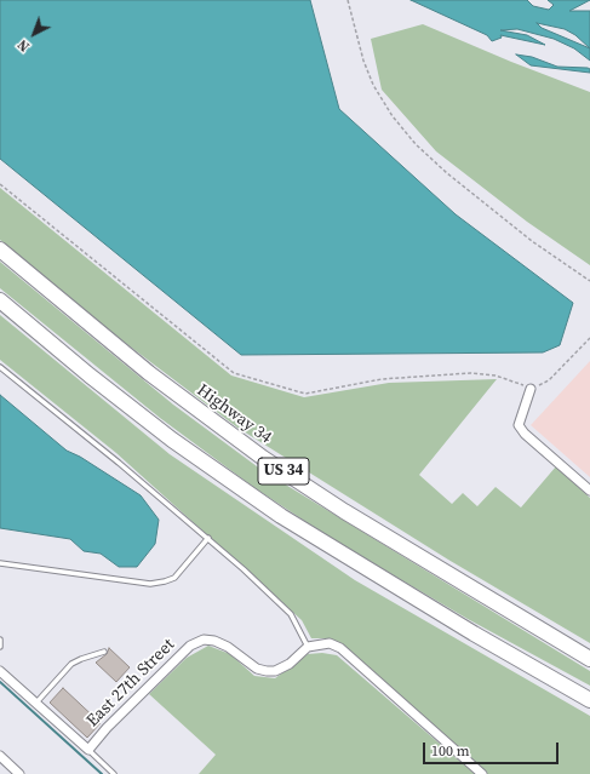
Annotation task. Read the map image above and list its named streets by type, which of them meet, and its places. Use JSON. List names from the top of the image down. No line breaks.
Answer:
{"streets":{"highway":["Highway 34","US 34"],"street":["East 27th Street"]},"scale_bar":"100 m","north":"bottom left"}
